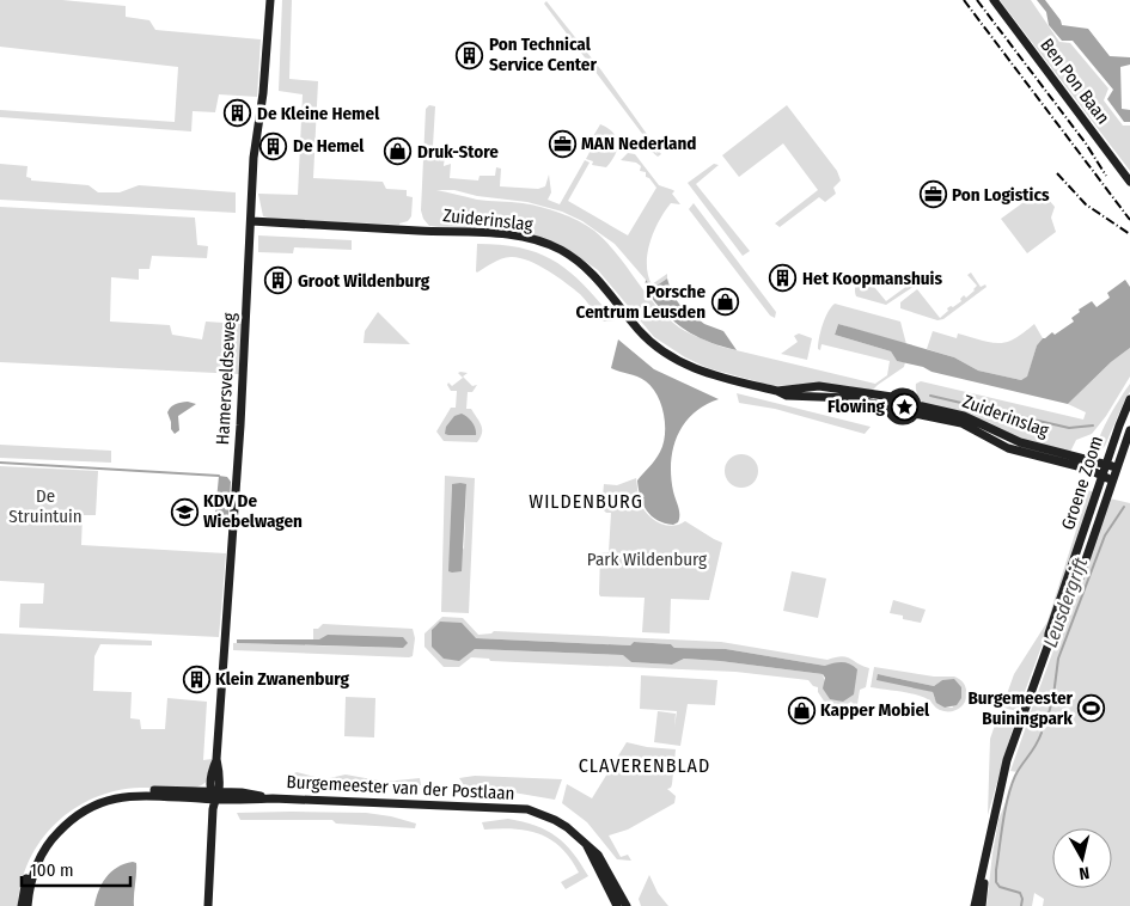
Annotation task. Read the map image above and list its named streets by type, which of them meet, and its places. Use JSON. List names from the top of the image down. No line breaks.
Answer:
{"streets":{"street":["Ben Pon Baan","Zuiderinslag","Hamersveldseweg","Groene Zoom","Burgemeester van der Postlaan"]},"crossings":[["Zuiderinslag","Hamersveldseweg"],["Zuiderinslag","Groene Zoom"],["Hamersveldseweg","Burgemeester van der Postlaan"]],"districts":["WILDENBURG","CLAVERENBLAD"],"water":["Leusdergrift"],"parks":["De Struintuin","Park Wildenburg"],"places":{"building":["Pon Technical Service Center","De Kleine Hemel","De Hemel","Het Koopmanshuis","Groot Wildenburg","Klein Zwanenburg"],"office":["MAN Nederland","Pon Logistics"],"shop":["Druk-Store","Porsche Centrum Leusden","Kapper Mobiel"],"place":["Flowing"],"school or university":["KDV De Wiebelwagen"],"sports":["Burgemeester Buiningpark"]},"scale_bar":"100 m","north":"bottom"}
